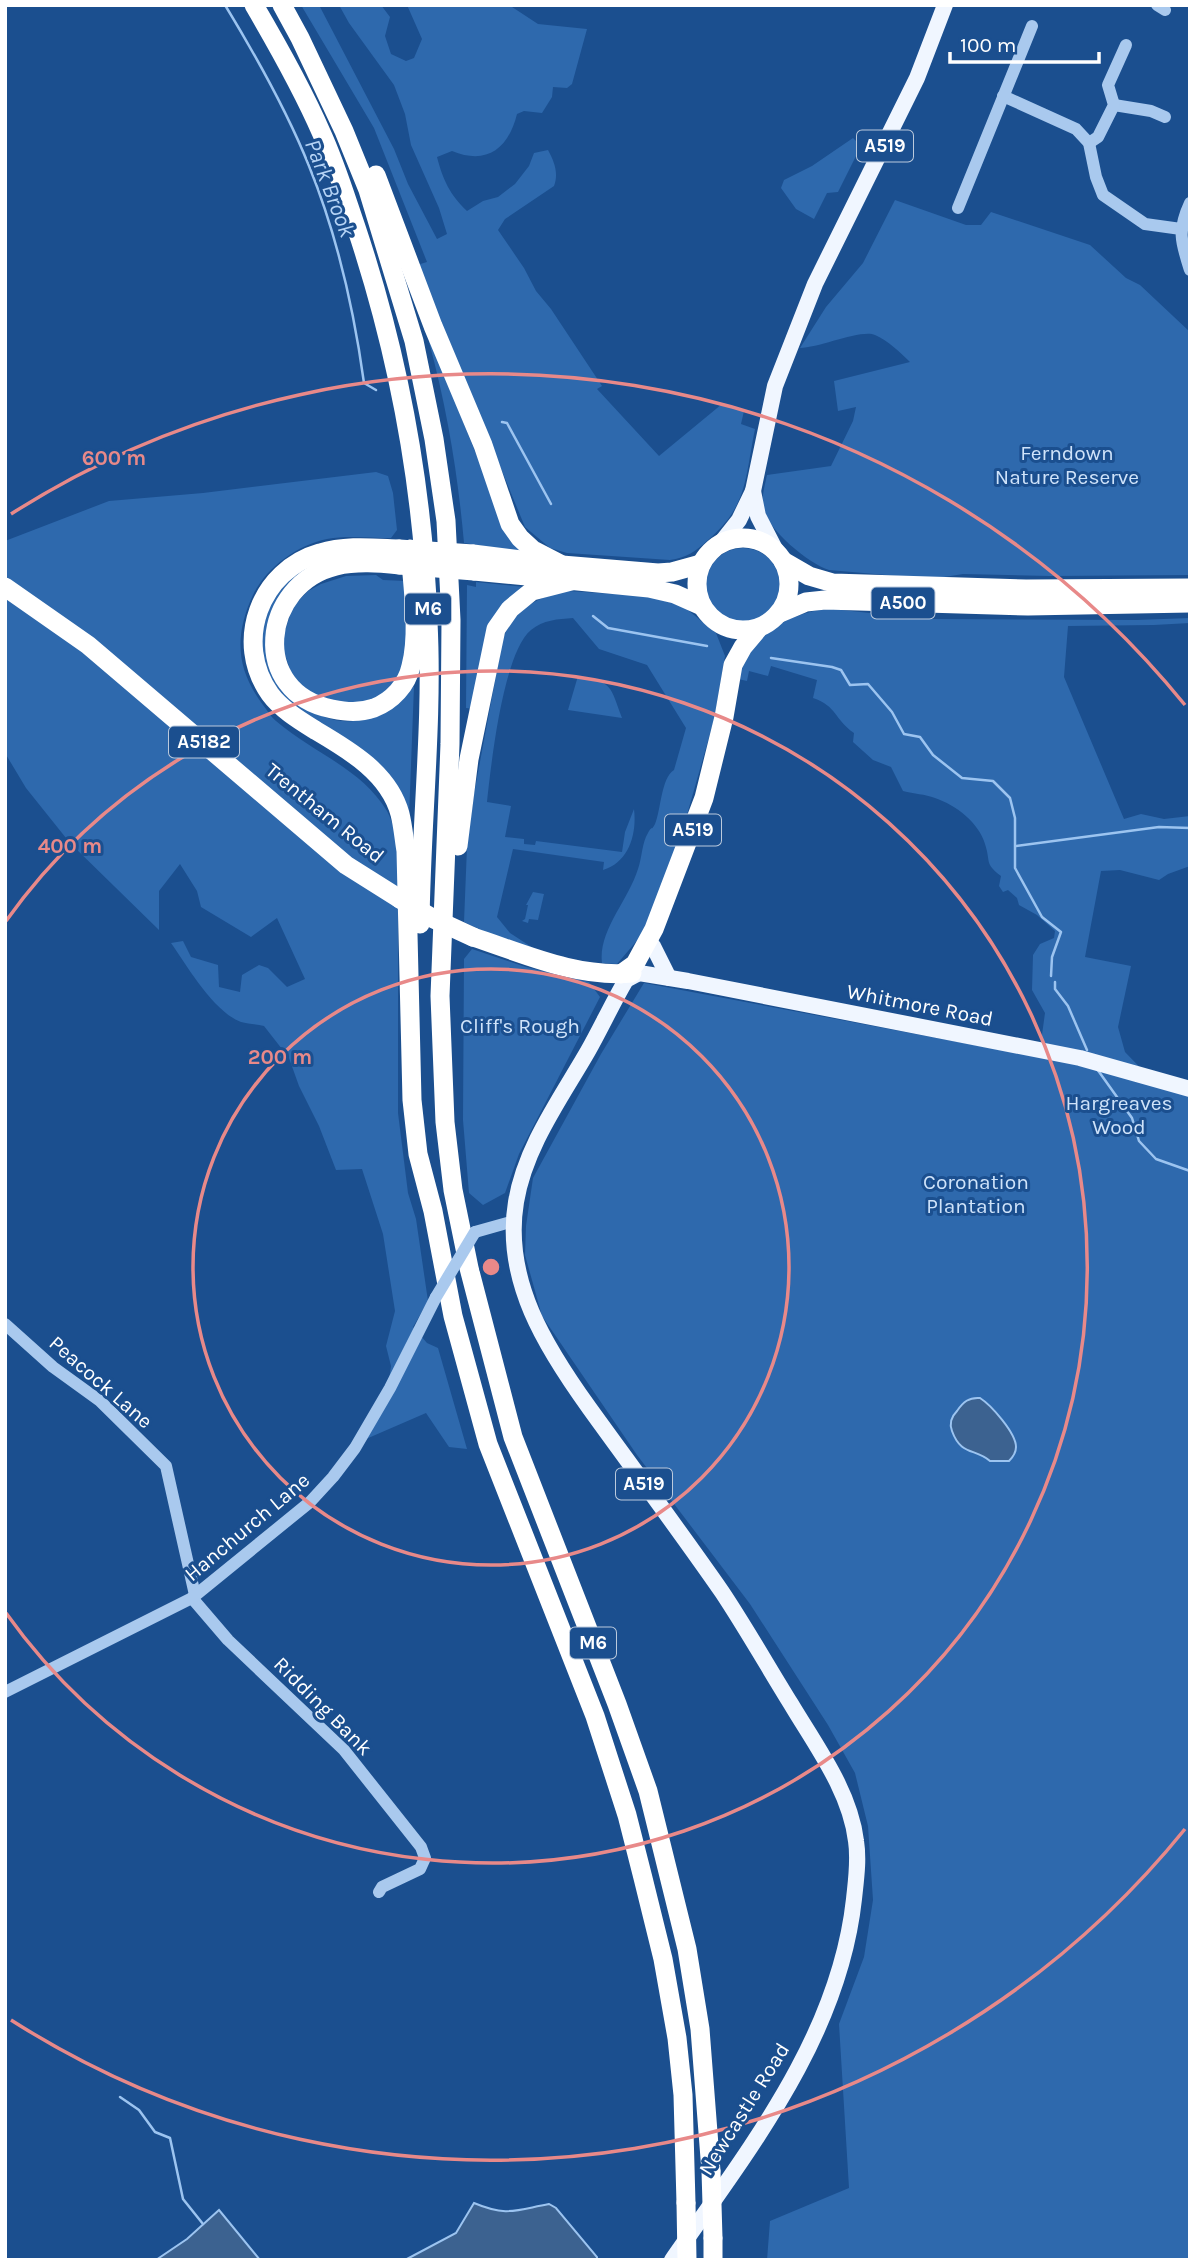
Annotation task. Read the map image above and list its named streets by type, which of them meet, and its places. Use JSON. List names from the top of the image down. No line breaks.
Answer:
{"streets":{"highway":["A519","A500","M6","A5182","Trentham Road"],"main road":["Whitmore Road","Newcastle Road"],"street":["Peacock Lane","Hanchurch Lane","Ridding Bank"]},"crossings":[["A519","A500"],["A519","M6"],["A519","Trentham Road"],["A519","Whitmore Road"],["A519","Hanchurch Lane"],["A519","Newcastle Road"],["A500","M6"],["Trentham Road","Whitmore Road"],["Peacock Lane","Hanchurch Lane"],["Peacock Lane","Ridding Bank"],["Hanchurch Lane","Ridding Bank"],["Hanchurch Lane","Newcastle Road"]],"water":["Park Brook"],"parks":["Ferndown Nature Reserve","Cliff's Rough","Hargreaves Wood","Coronation Plantation"],"scale_bar":"100 m","rings":["600 m","400 m","200 m"]}
